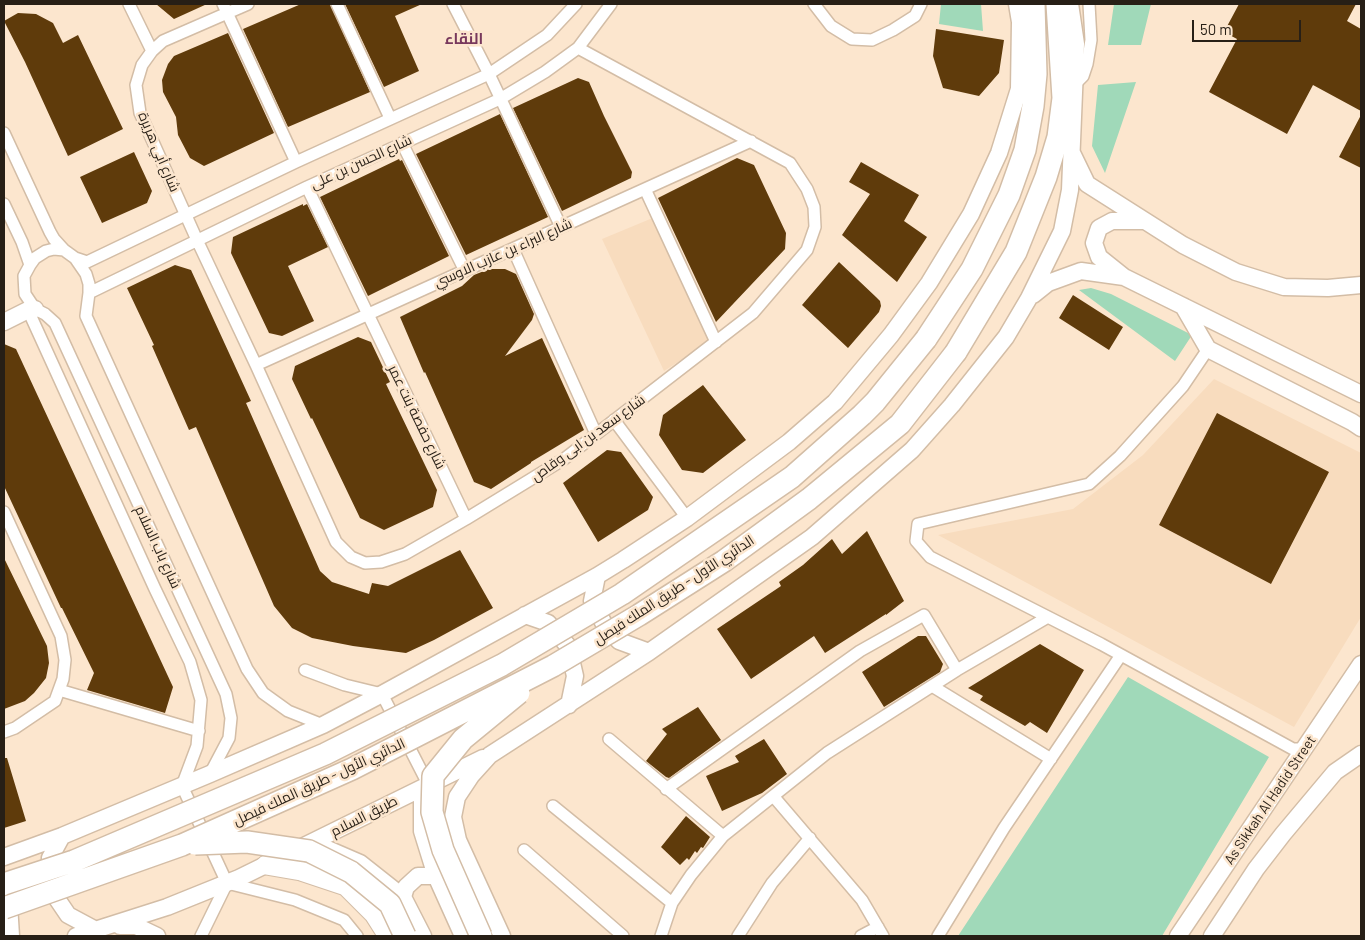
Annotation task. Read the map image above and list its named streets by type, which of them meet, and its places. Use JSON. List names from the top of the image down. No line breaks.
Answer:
{"streets":{"highway":["الدائري الأول - طريق الملك فيصل"],"main road":["As Sikkah Al Hadid Street","طريق السلام"],"street":["شارع أبي هريرة","شارع الحسن بن على","شارع البراء بن عازب الاوسي","شارع حفصة بنت عمر","شارع سعد بن ابى وقاص","شارع باب السلام"]},"crossings":[["شارع أبي هريرة","شارع الحسن بن على"],["شارع أبي هريرة","شارع سعد بن ابى وقاص"],["شارع الحسن بن على","شارع حفصة بنت عمر"],["شارع الحسن بن على","شارع سعد بن ابى وقاص"],["شارع البراء بن عازب الاوسي","شارع حفصة بنت عمر"],["شارع البراء بن عازب الاوسي","شارع سعد بن ابى وقاص"],["شارع حفصة بنت عمر","شارع سعد بن ابى وقاص"]],"districts":["النقاء"],"scale_bar":"50 m"}
